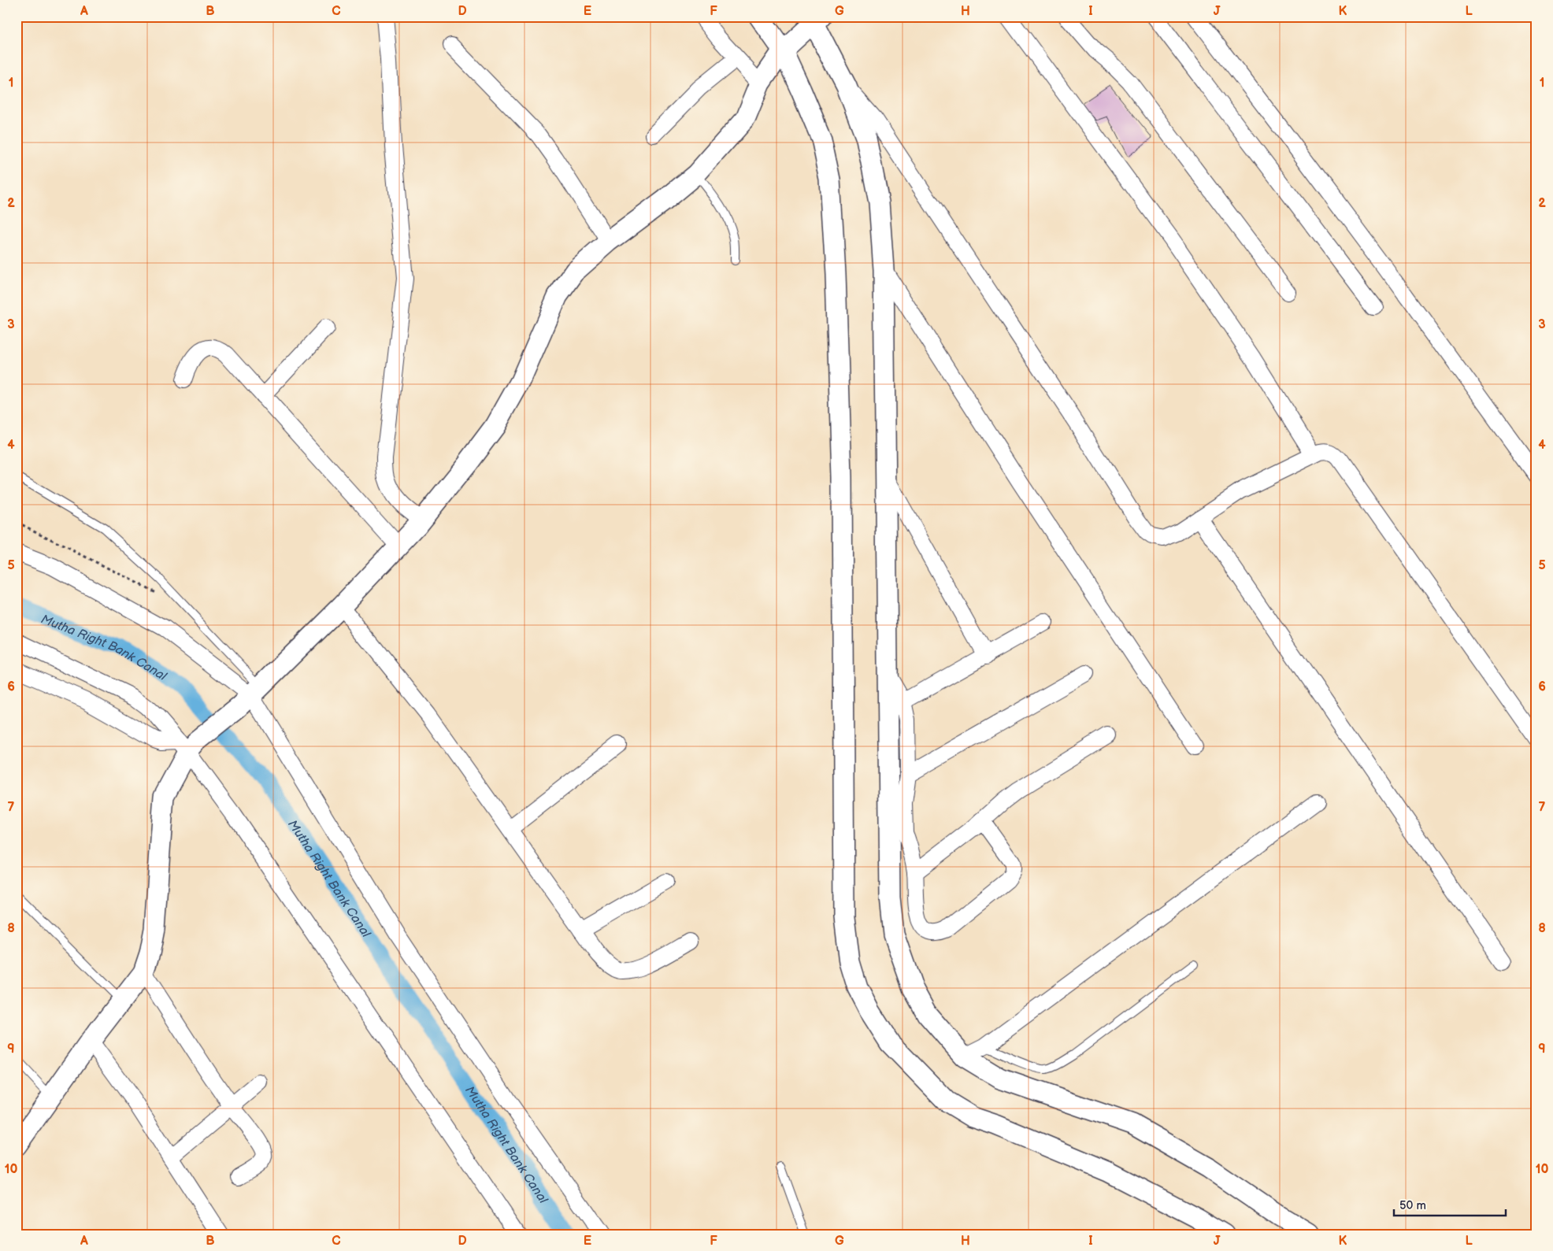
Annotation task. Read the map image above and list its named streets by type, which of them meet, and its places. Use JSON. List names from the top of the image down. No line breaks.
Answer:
{"water":["Mutha Right Bank Canal"],"scale_bar":"50 m","grid":{"columns":["A","B","C","D","E","F","G","H","I","J","K","L"],"rows":["1","2","3","4","5","6","7","8","9","10"]}}
